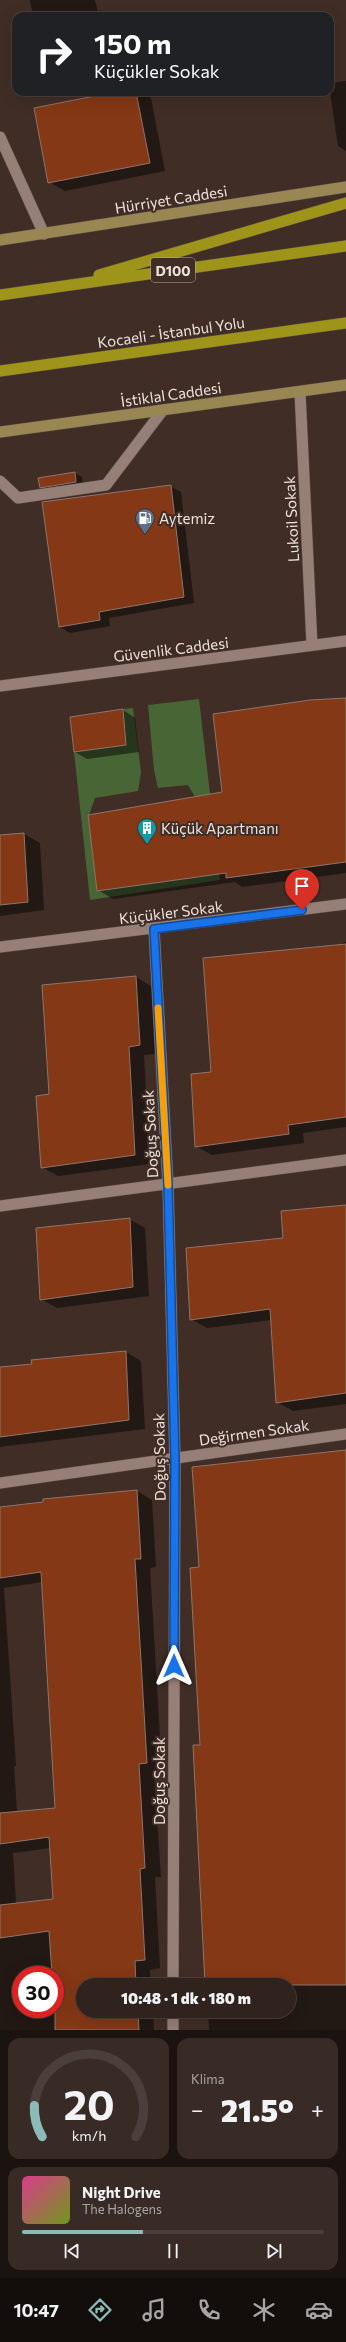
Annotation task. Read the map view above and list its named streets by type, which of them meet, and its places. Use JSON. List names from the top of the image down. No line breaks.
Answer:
{"streets":{"highway":["D100","Kocaeli - İstanbul Yolu"],"main road":["Hürriyet Caddesi","İstiklal Caddesi"],"street":["Lukoil Sokak","Güvenlik Caddesi","Küçükler Sokak","Doğuş Sokak","Değirmen Sokak"]},"crossings":[["İstiklal Caddesi","Lukoil Sokak"],["Lukoil Sokak","Güvenlik Caddesi"],["Küçükler Sokak","Doğuş Sokak"],["Doğuş Sokak","Değirmen Sokak"]],"places":{"fuel station":["Aytemiz"],"building":["Küçük Apartmanı"]},"page":{"turn":["150 m","Küçükler Sokak"],"limit":"30","trip":"10:48 · 1 dk · 180 m","tile":"Klima","heat":["−","21.5°","+"],"song":["Night Drive","The Halogens"],"tabs":"10:47","gauge":["20","km/h"]}}
